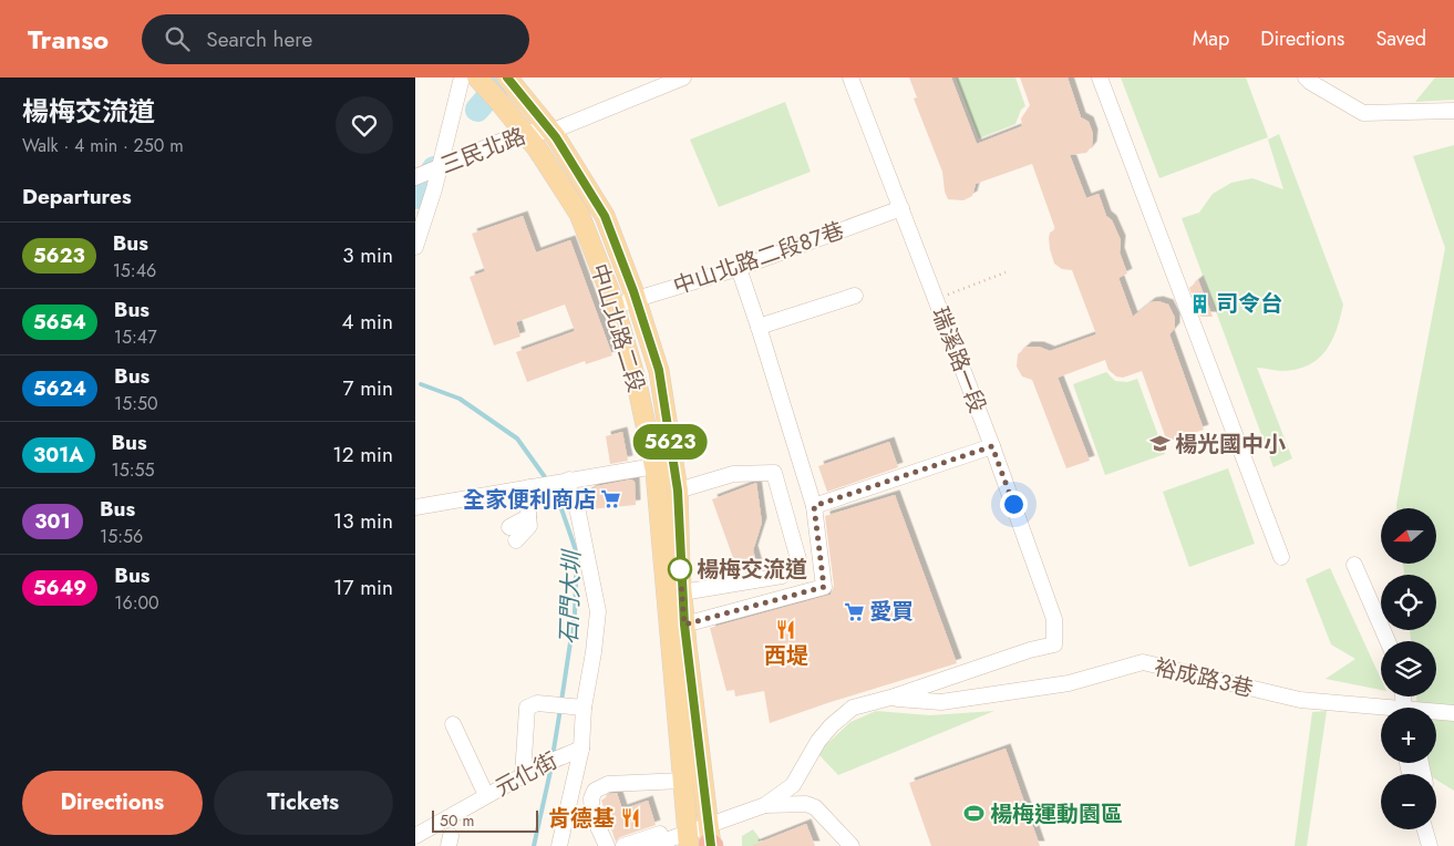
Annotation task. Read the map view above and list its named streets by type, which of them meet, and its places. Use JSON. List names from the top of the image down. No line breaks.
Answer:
{"streets":{"main road":["中山北路二段"],"street":["三民北路","中山北路二段87巷","瑞溪路一段","裕成路3巷","元化街"]},"crossings":[["三民北路","中山北路二段"],["中山北路二段87巷","中山北路二段"],["中山北路二段87巷","瑞溪路一段"],["中山北路二段","裕成路3巷"],["瑞溪路一段","裕成路3巷"]],"water":["石門大圳"],"places":{"building":["司令台"],"school or university":["楊光國中小"],"supermarket":["全家便利商店","愛買"],"other":["楊梅交流道"],"restaurant":["西堤","肯德基"],"sports":["楊梅運動園區"]},"lines":["bus line 5623"],"scale_bar":"50 m","north":"left","page":{"header":"Transo","search":"Search here","nav":["Map","Directions","Saved"],"heading":[["楊梅交流道","Walk · 4 min · 250 m"],"Departures"],"on_map":"5623","list":[{"mark":"5623","name":"Bus","note":"15:46","value":"3 min"},{"mark":"5654","name":"Bus","note":"15:47","value":"4 min"},{"mark":"5624","name":"Bus","note":"15:50","value":"7 min"},{"mark":"301A","name":"Bus","note":"15:55","value":"12 min"},{"mark":"301","name":"Bus","note":"15:56","value":"13 min"},{"mark":"5649","name":"Bus","note":"16:00","value":"17 min"}],"map_buttons":["+","−"],"buttons":["Directions","Tickets"],"scale":"50 m"}}
